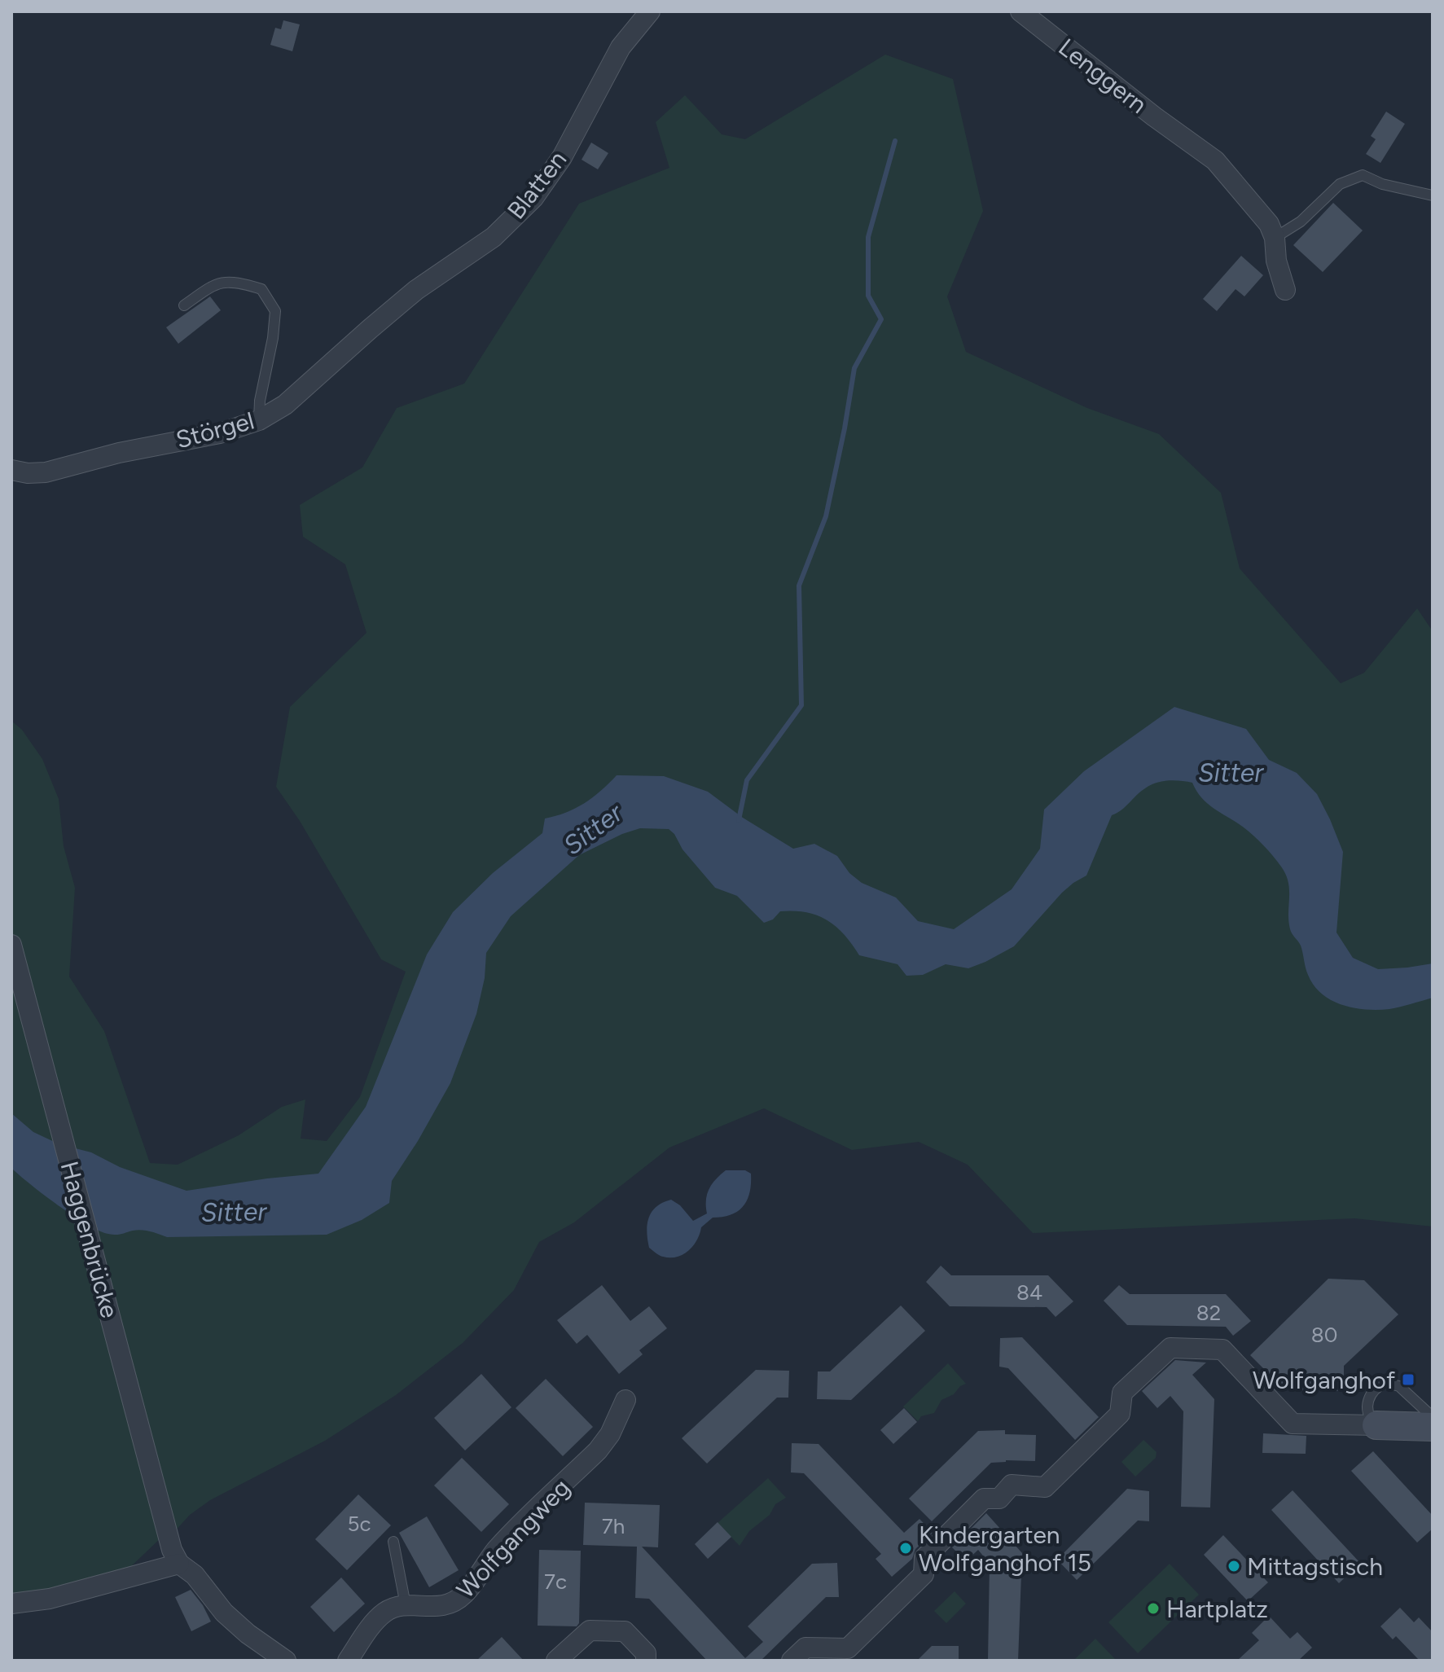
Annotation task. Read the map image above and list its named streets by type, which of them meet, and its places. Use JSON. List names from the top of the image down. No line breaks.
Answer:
{"streets":{"street":["Lenggern","Blatten","Störgel","Haggenbrücke","Wolfgangweg"]},"crossings":[["Blatten","Störgel"]],"water":["Sitter"],"places":{"transit":["Wolfganghof"],"other":["Kindergarten Wolfganghof 15","Mittagstisch","Hartplatz"]},"house_numbers":["84","82","80","5c","7h","7c"]}
